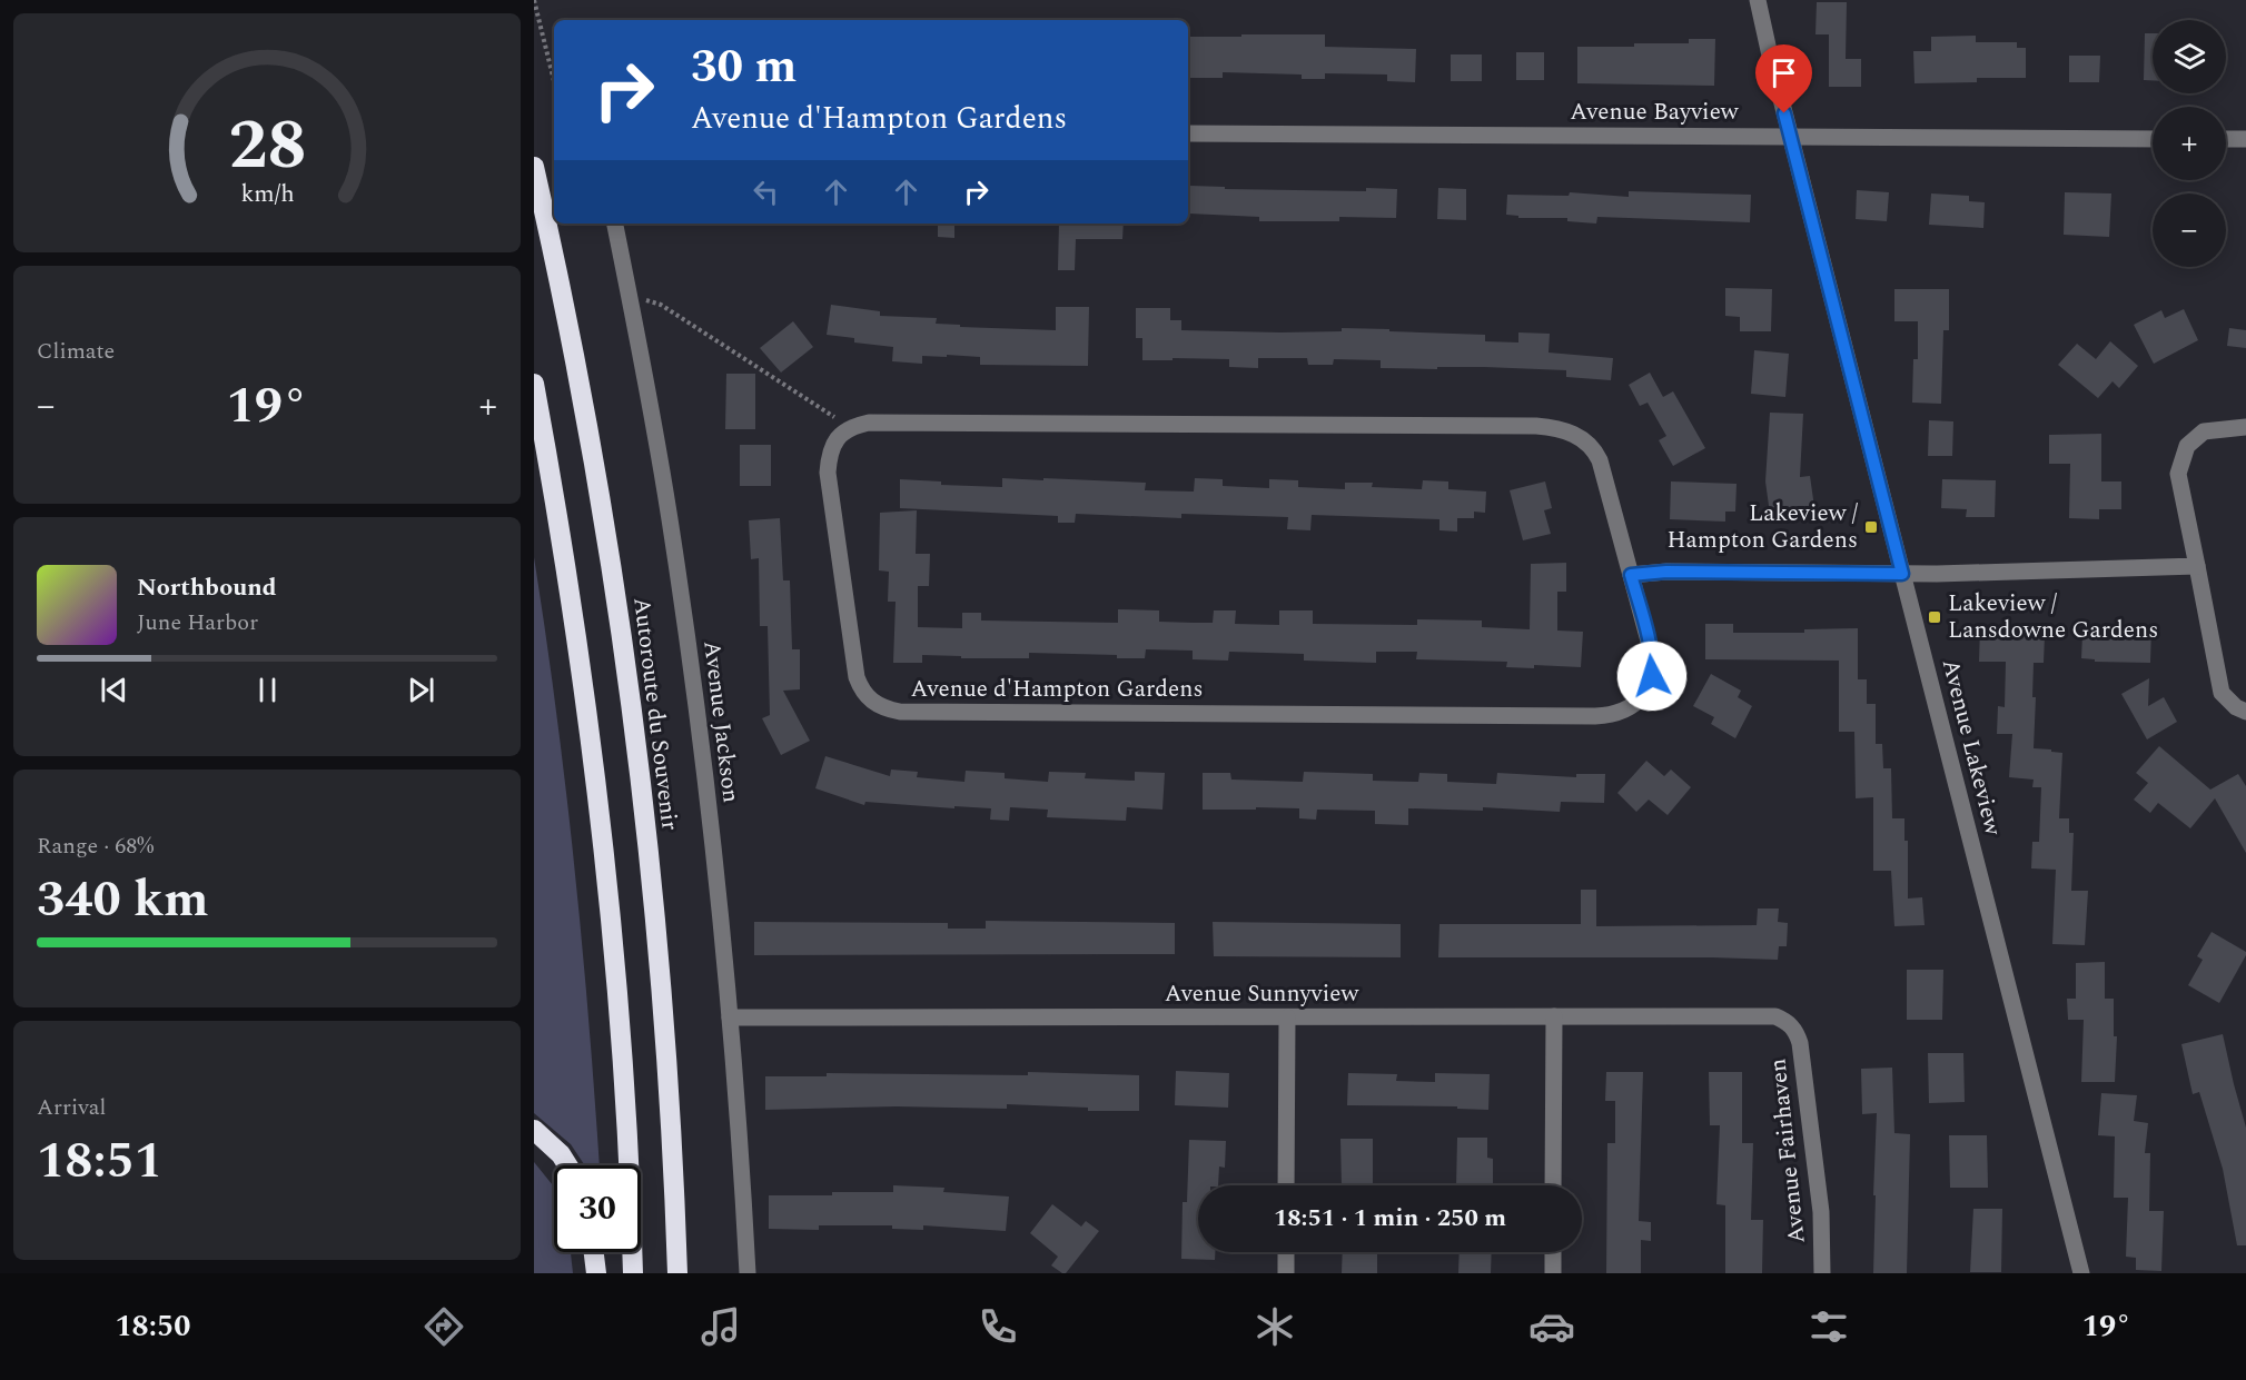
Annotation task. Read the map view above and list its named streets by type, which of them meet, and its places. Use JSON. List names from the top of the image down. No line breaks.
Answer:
{"streets":{"highway":["Autoroute du Souvenir"],"street":["Avenue Bayview","Avenue d'Hampton Gardens","Avenue Jackson","Avenue Lakeview","Avenue Sunnyview","Avenue Fairhaven"]},"crossings":[["Avenue Bayview","Avenue Lakeview"],["Avenue Jackson","Avenue Sunnyview"],["Avenue Sunnyview","Avenue Fairhaven"]],"places":{"transit":["Lakeview / Hampton Gardens","Lakeview / Lansdowne Gardens"]},"page":{"map_buttons":["+","−"],"turn":["30 m","Avenue d'Hampton Gardens"],"tile":["Climate",["Range · 68%","340 km"],["Arrival","18:51"]],"heat":["−","19°","+"],"song":["Northbound","June Harbor"],"limit":"30","trip":"18:51 · 1 min · 250 m","tabs":["18:50","19°"],"gauge":["28","km/h"]}}
